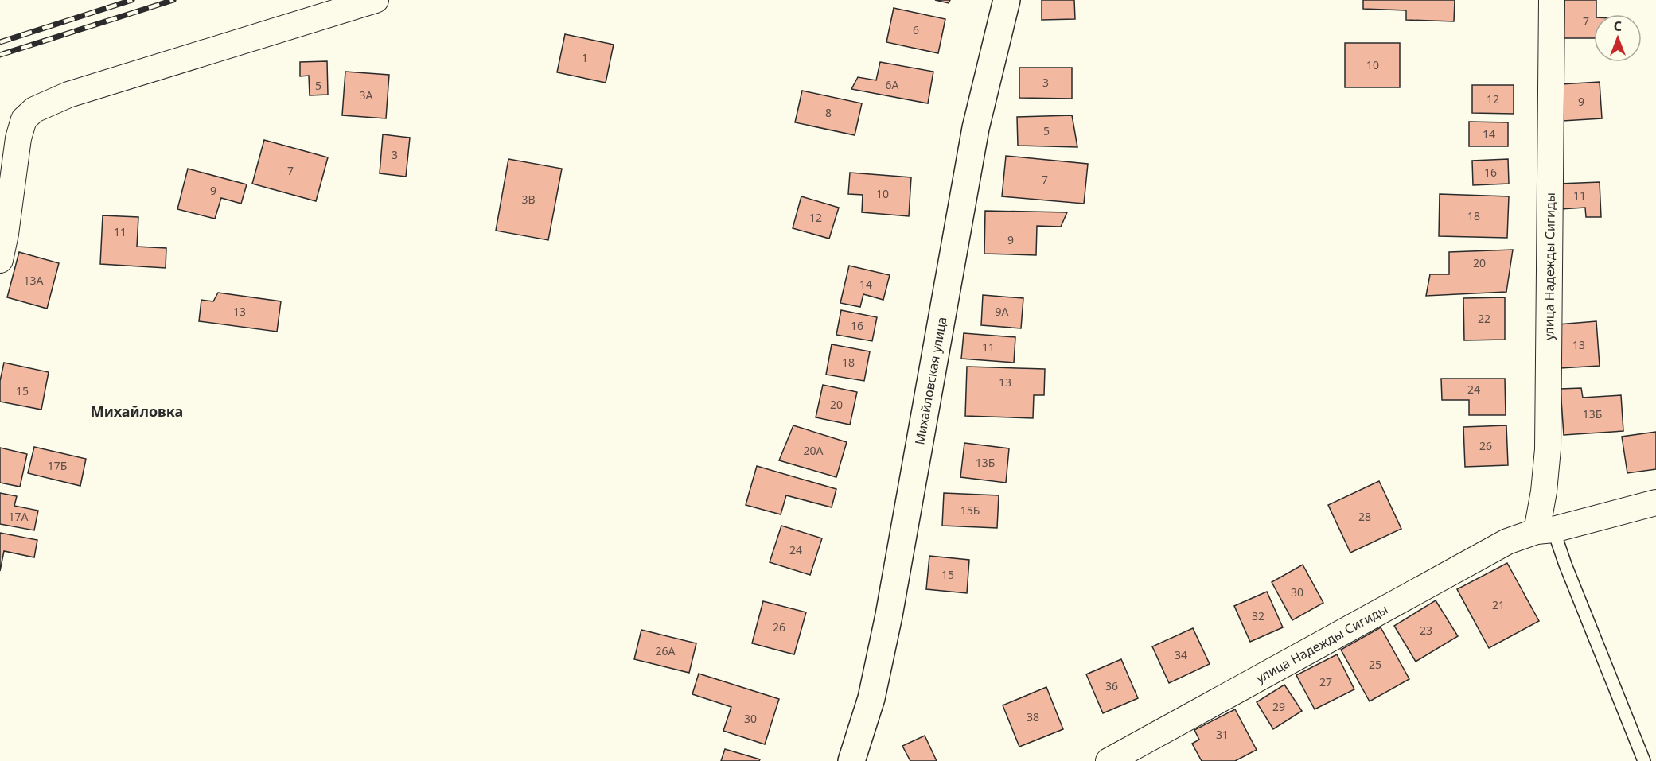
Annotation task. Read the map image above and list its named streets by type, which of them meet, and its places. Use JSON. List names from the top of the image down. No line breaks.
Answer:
{"streets":{"street":["улица Надежды Сигиды","Михайловская улица"]},"districts":["Михайловка"],"house_numbers":["7","6","1","10","3","6А","5","3А","12","9","8","5","14","3","7","16","7","9","10","11","3В","18","12","11","9","20","13А","14","13","9А","22","16","13","11","18","13","24","15","20","13Б","26","20А","13Б","17Б","15Б","17А","28","24","15","30","21","32","26","23","26А","34","25","27","36","29","38","30","31"],"north":"top"}
